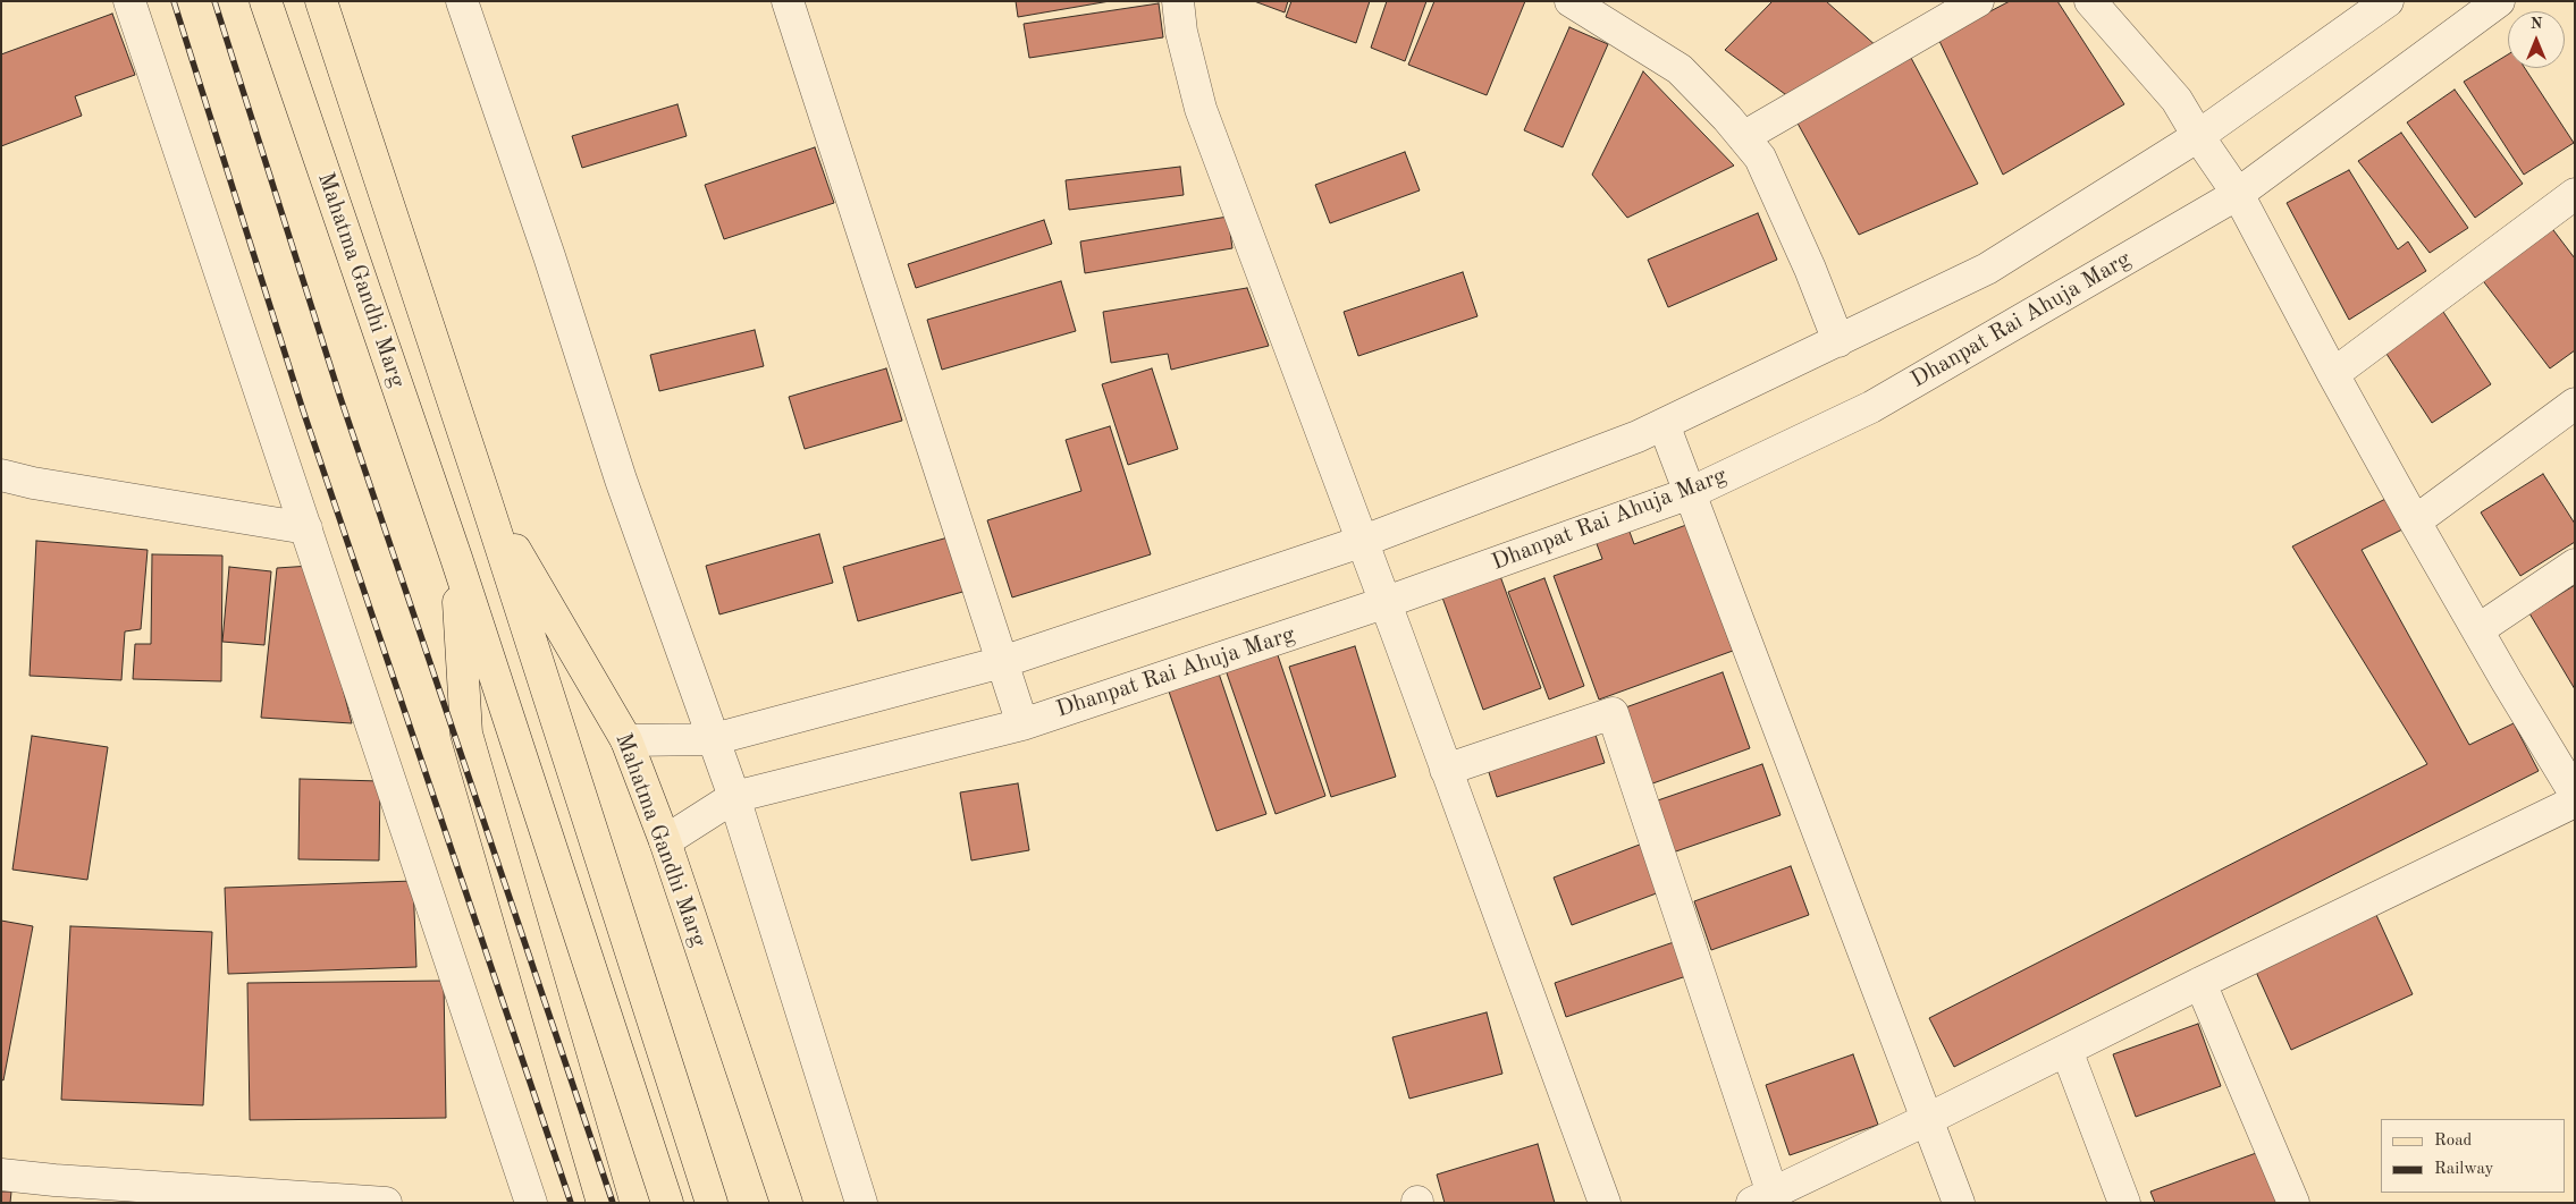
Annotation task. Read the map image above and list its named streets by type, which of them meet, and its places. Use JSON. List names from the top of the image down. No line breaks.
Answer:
{"streets":{"main road":["Mahatma Gandhi Marg"],"street":["Dhanpat Rai Ahuja Marg"]},"crossings":[["Mahatma Gandhi Marg","Dhanpat Rai Ahuja Marg"]],"legend":["Road","Railway"],"north":"top"}
